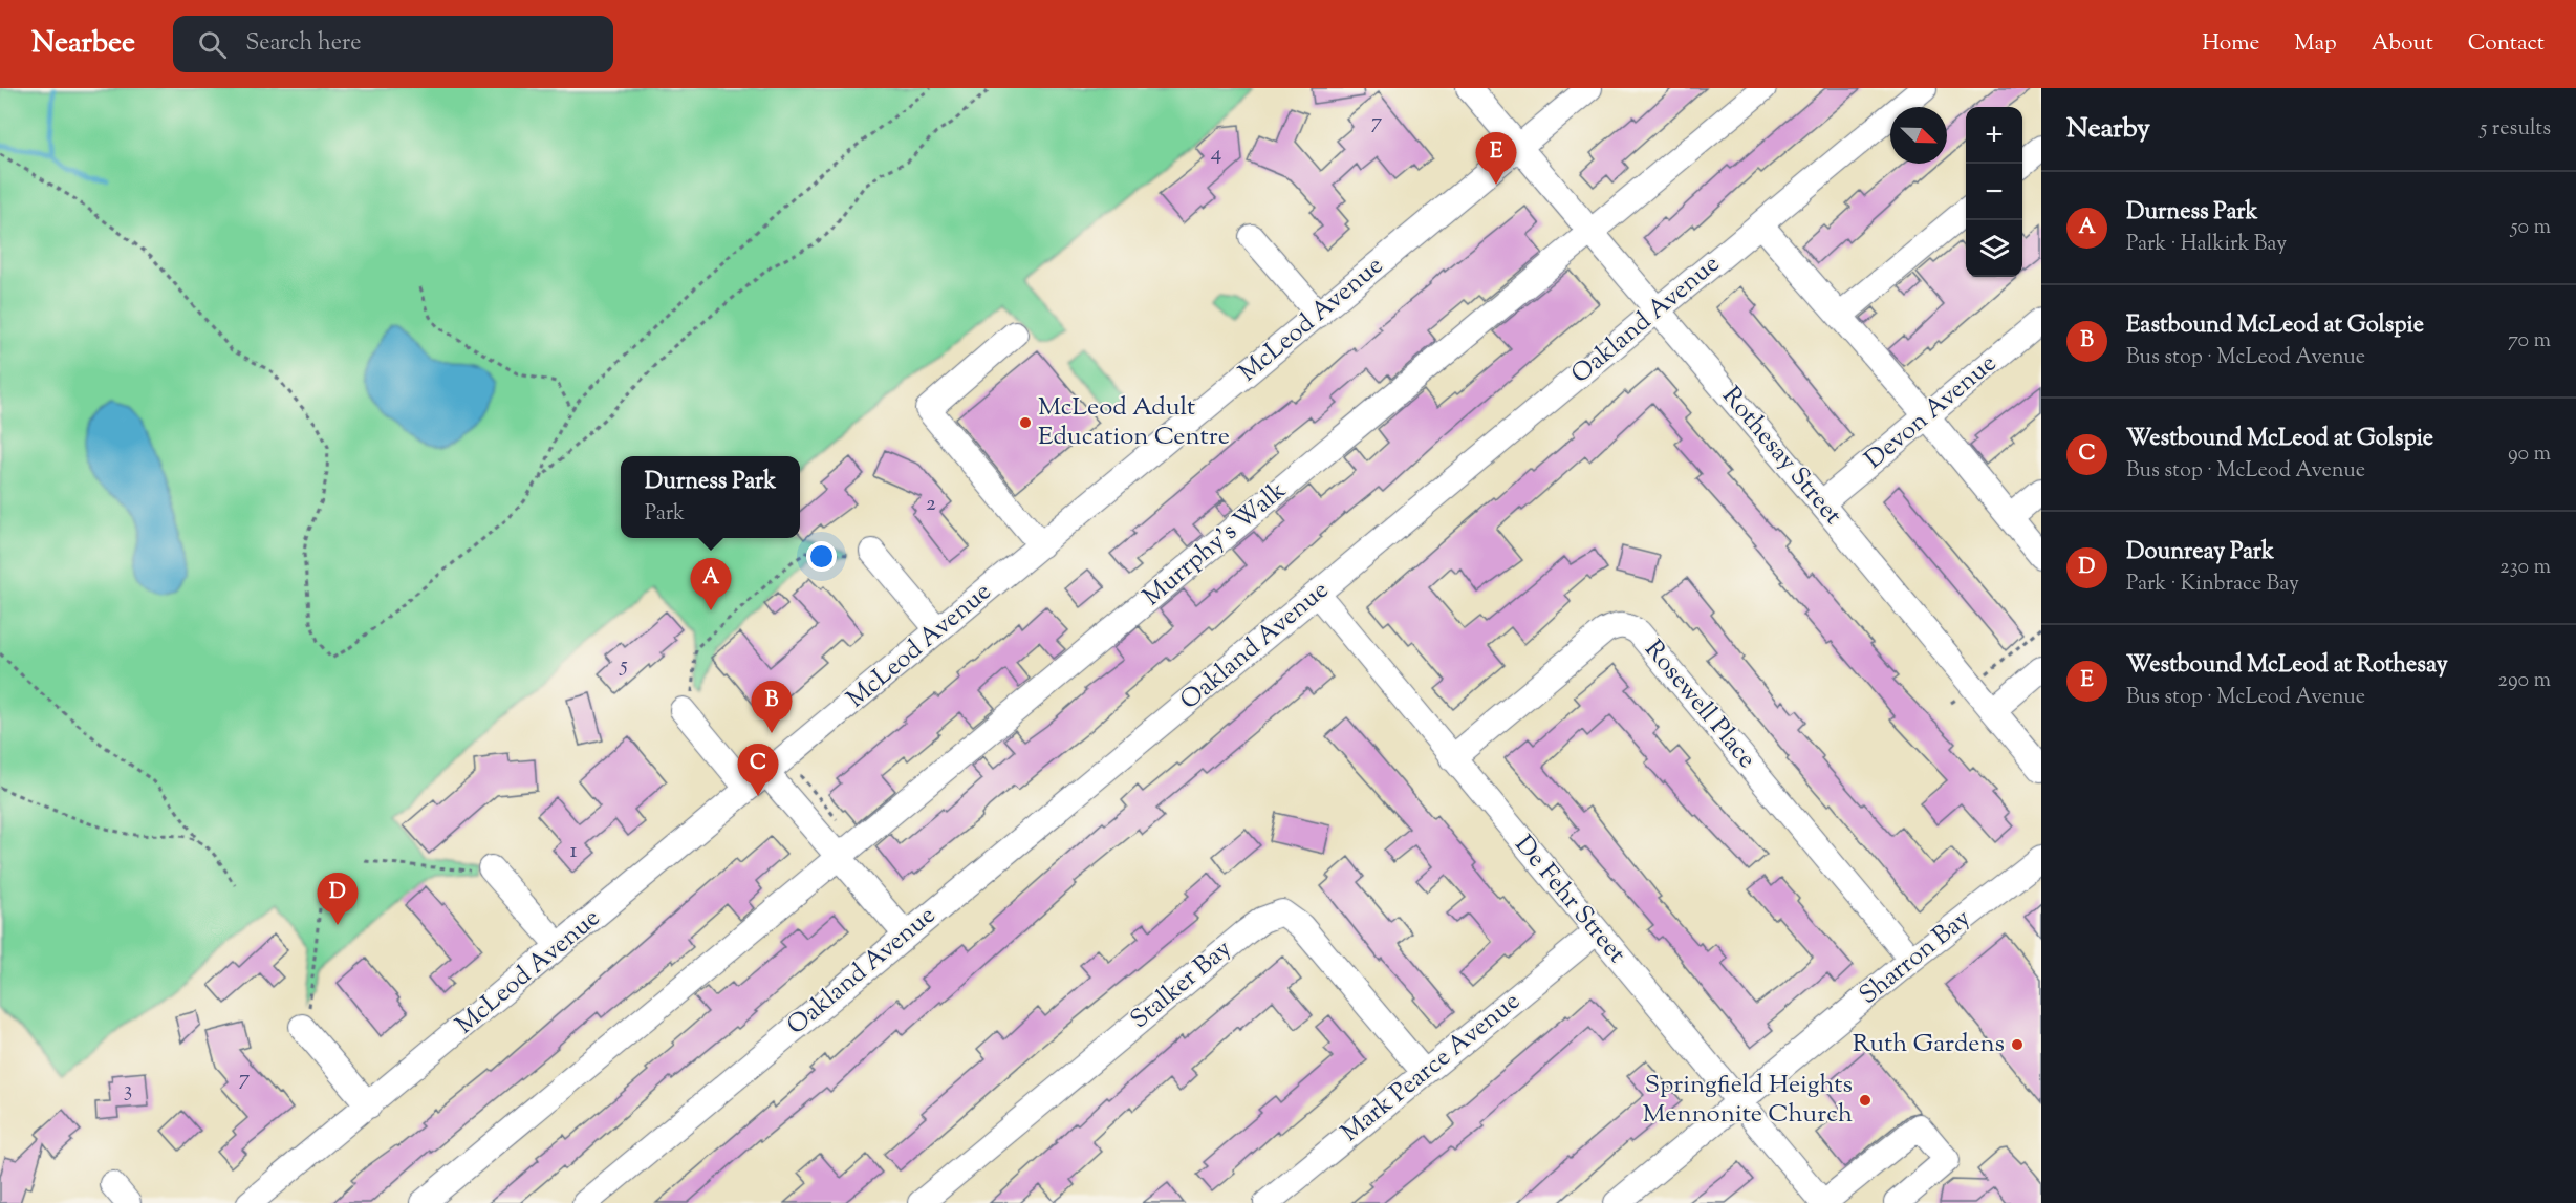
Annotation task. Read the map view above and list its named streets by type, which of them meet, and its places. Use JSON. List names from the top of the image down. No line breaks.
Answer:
{"streets":{"street":["McLeod Avenue","Oakland Avenue","Devon Avenue","Rothesay Street","Murrphy's Walk","Rosewell Place","De Fehr Street","Sharron Bay","Stalker Bay","Mark Pearce Avenue"]},"crossings":[["McLeod Avenue","Rothesay Street"],["Oakland Avenue","Rothesay Street"],["Oakland Avenue","De Fehr Street"],["Devon Avenue","Rothesay Street"],["Rothesay Street","Murrphy's Walk"],["Rosewell Place","De Fehr Street"],["Rosewell Place","Sharron Bay"],["De Fehr Street","Sharron Bay"],["De Fehr Street","Mark Pearce Avenue"],["Stalker Bay","Mark Pearce Avenue"]],"places":["McLeod Adult Education Centre","Ruth Gardens","Springfield Heights Mennonite Church"],"house_numbers":["7","4","2","5","1","7","3"],"north":"bottom right","page":{"header":"Nearbee","search":"Search here","nav":["Home","Map","About","Contact"],"heading":["Nearby","5 results"],"map_buttons":["+","−"],"pins":["E","A","B","C","D"],"list":[{"mark":"A","name":"Durness Park","note":"Park · Halkirk Bay","value":"50 m"},{"mark":"B","name":"Eastbound McLeod at Golspie","note":"Bus stop · McLeod Avenue","value":"70 m"},{"mark":"C","name":"Westbound McLeod at Golspie","note":"Bus stop · McLeod Avenue","value":"90 m"},{"mark":"D","name":"Dounreay Park","note":"Park · Kinbrace Bay","value":"230 m"},{"mark":"E","name":"Westbound McLeod at Rothesay","note":"Bus stop · McLeod Avenue","value":"290 m"}],"popup":["Durness Park","Park"]}}
